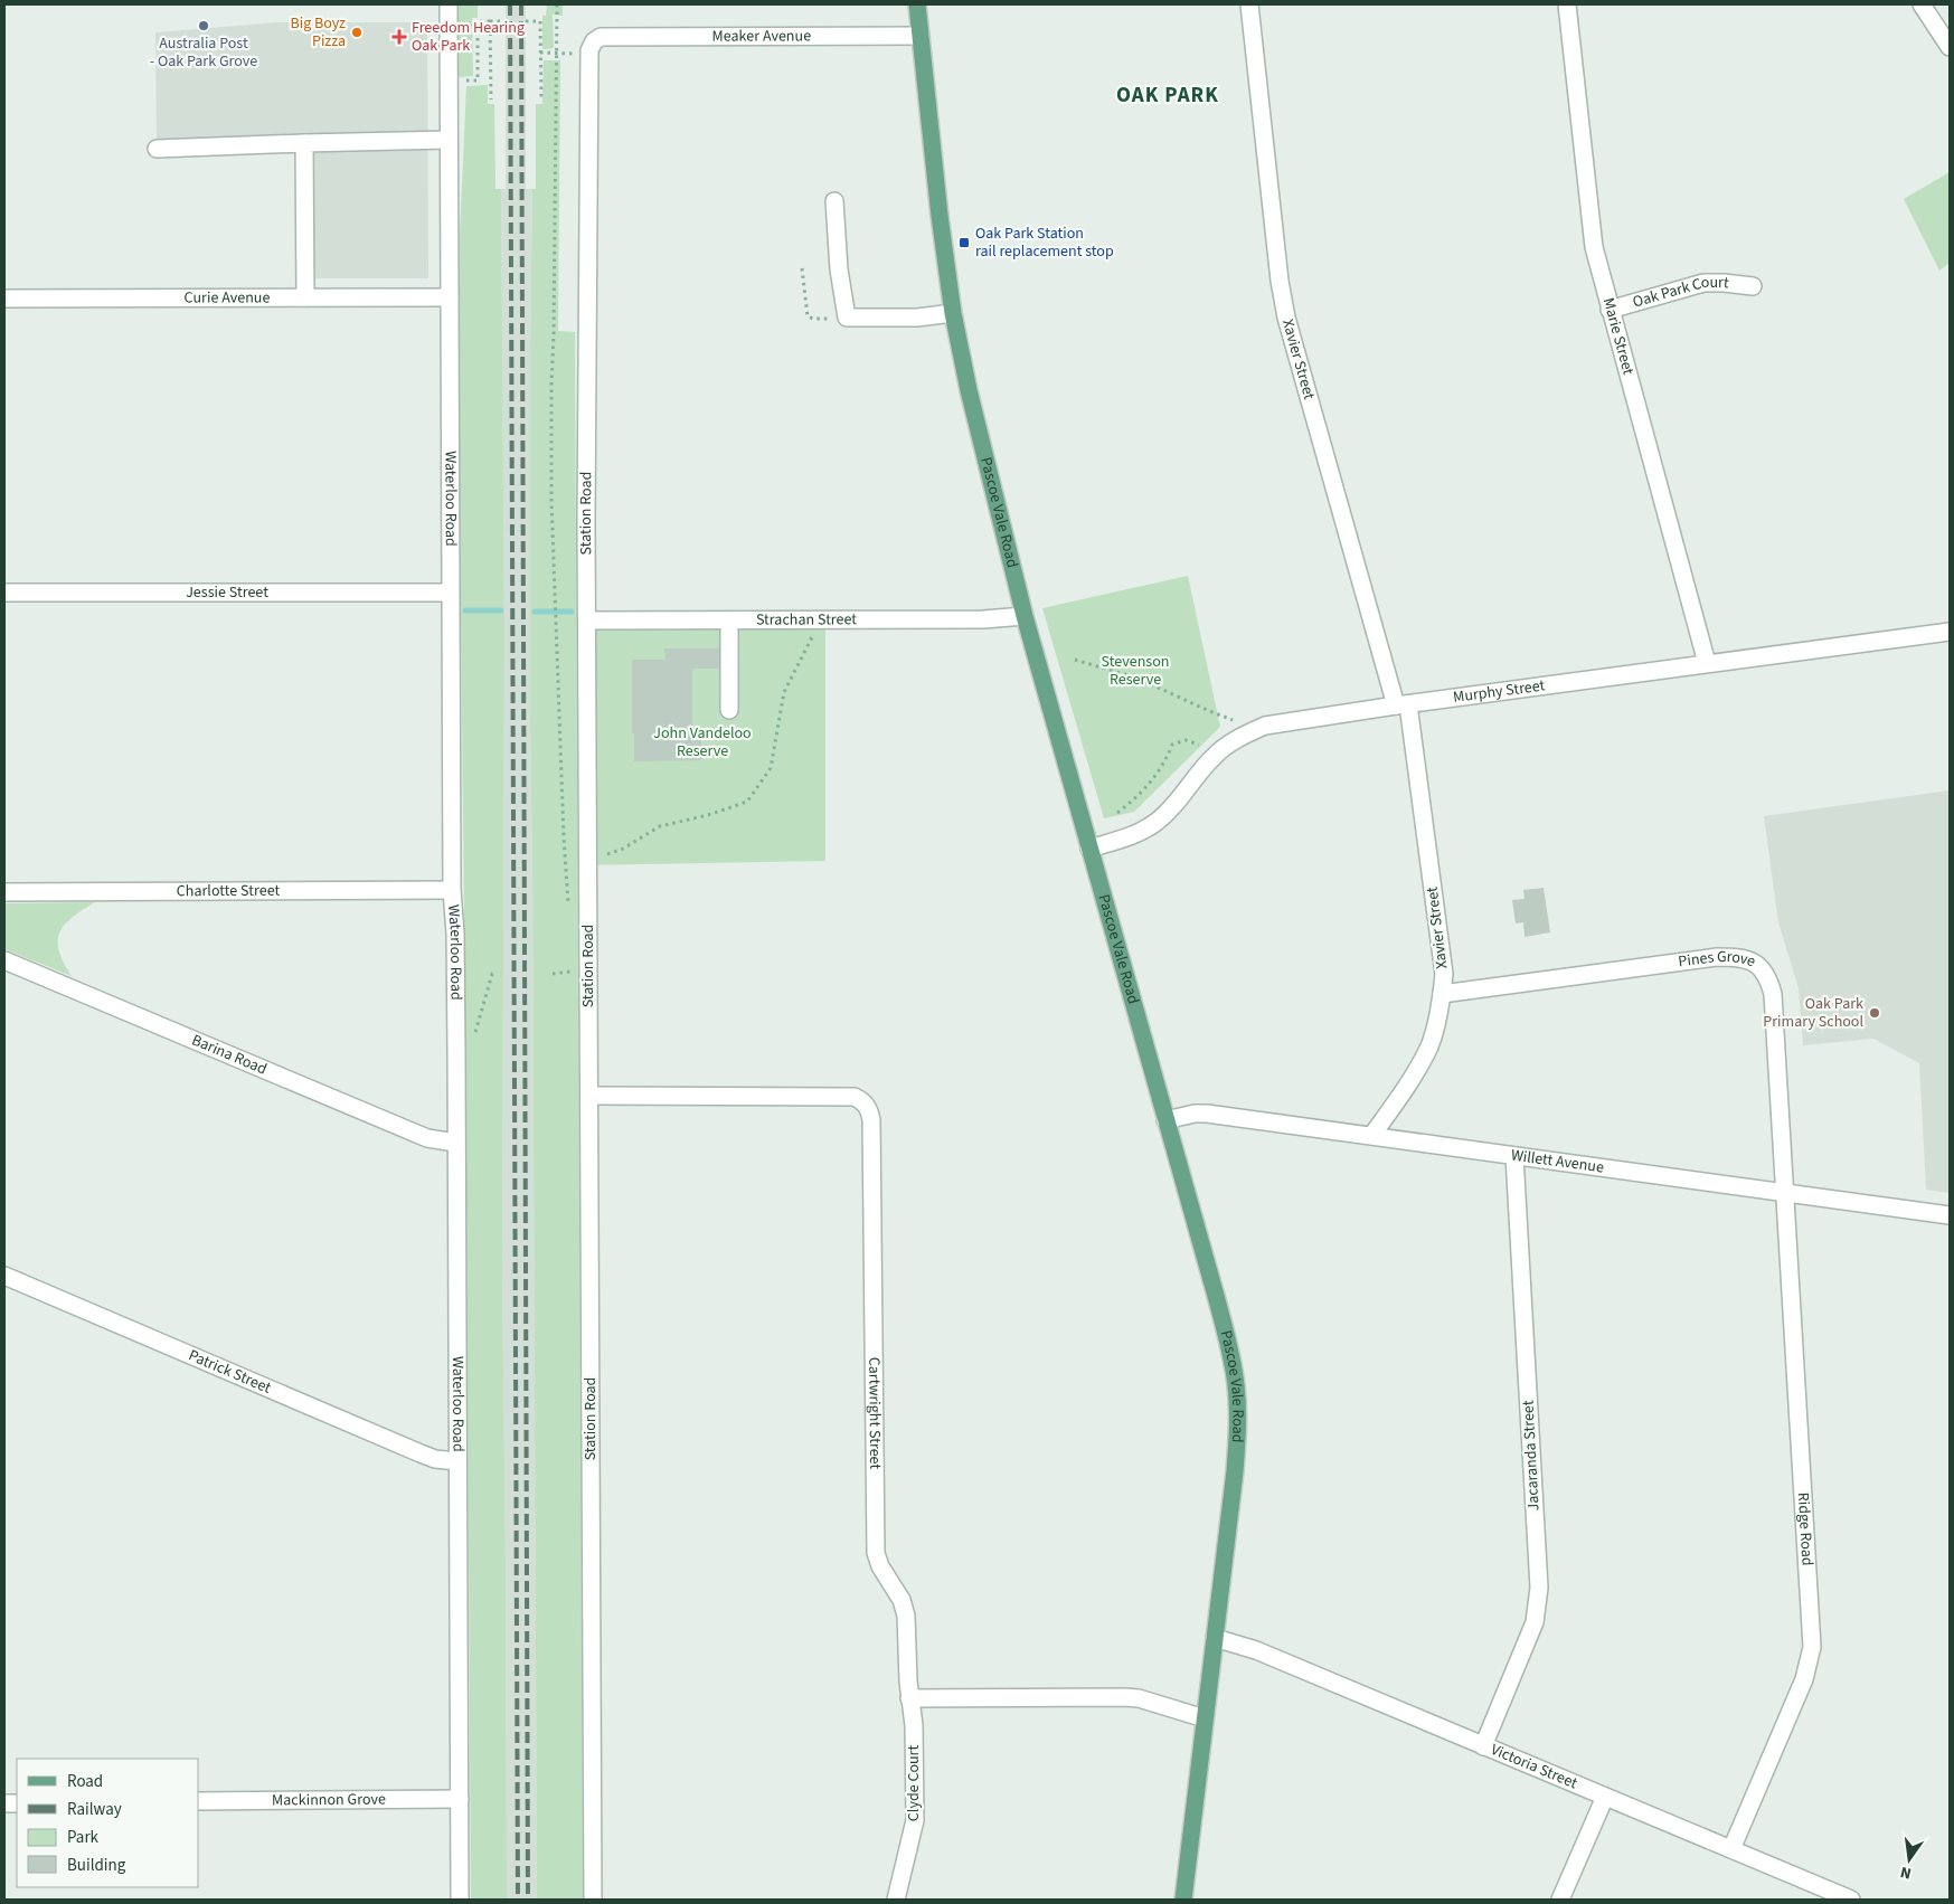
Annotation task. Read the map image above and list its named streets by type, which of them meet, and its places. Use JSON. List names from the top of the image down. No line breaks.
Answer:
{"streets":{"main road":["Pascoe Vale Road"],"street":["Meaker Avenue","Oak Park Court","Curie Avenue","Marie Street","Xavier Street","Waterloo Road","Station Road","Jessie Street","Strachan Street","Murphy Street","Charlotte Street","Pines Grove","Barina Road","Willett Avenue","Patrick Street","Cartwright Street","Jacaranda Street","Ridge Road","Victoria Street","Clyde Court","Mackinnon Grove"]},"crossings":[["Meaker Avenue","Station Road"],["Meaker Avenue","Pascoe Vale Road"],["Oak Park Court","Marie Street"],["Curie Avenue","Waterloo Road"],["Marie Street","Murphy Street"],["Xavier Street","Murphy Street"],["Xavier Street","Pines Grove"],["Xavier Street","Willett Avenue"],["Waterloo Road","Jessie Street"],["Waterloo Road","Charlotte Street"],["Waterloo Road","Barina Road"],["Waterloo Road","Patrick Street"],["Waterloo Road","Mackinnon Grove"],["Station Road","Strachan Street"],["Station Road","Cartwright Street"],["Pascoe Vale Road","Strachan Street"],["Pascoe Vale Road","Murphy Street"],["Pascoe Vale Road","Willett Avenue"],["Pascoe Vale Road","Victoria Street"],["Pines Grove","Willett Avenue"],["Pines Grove","Ridge Road"],["Willett Avenue","Jacaranda Street"],["Willett Avenue","Ridge Road"],["Cartwright Street","Clyde Court"],["Jacaranda Street","Victoria Street"],["Ridge Road","Victoria Street"]],"districts":["OAK PARK"],"parks":["Stevenson Reserve","John Vandeloo Reserve"],"places":{"other":["Australia Post - Oak Park Grove","Big Boyz Pizza","Oak Park Primary School"],"health":["Freedom Hearing Oak Park"],"transit":["Oak Park Station rail replacement stop"]},"legend":["Road","Railway","Park","Building"],"north":"bottom"}
